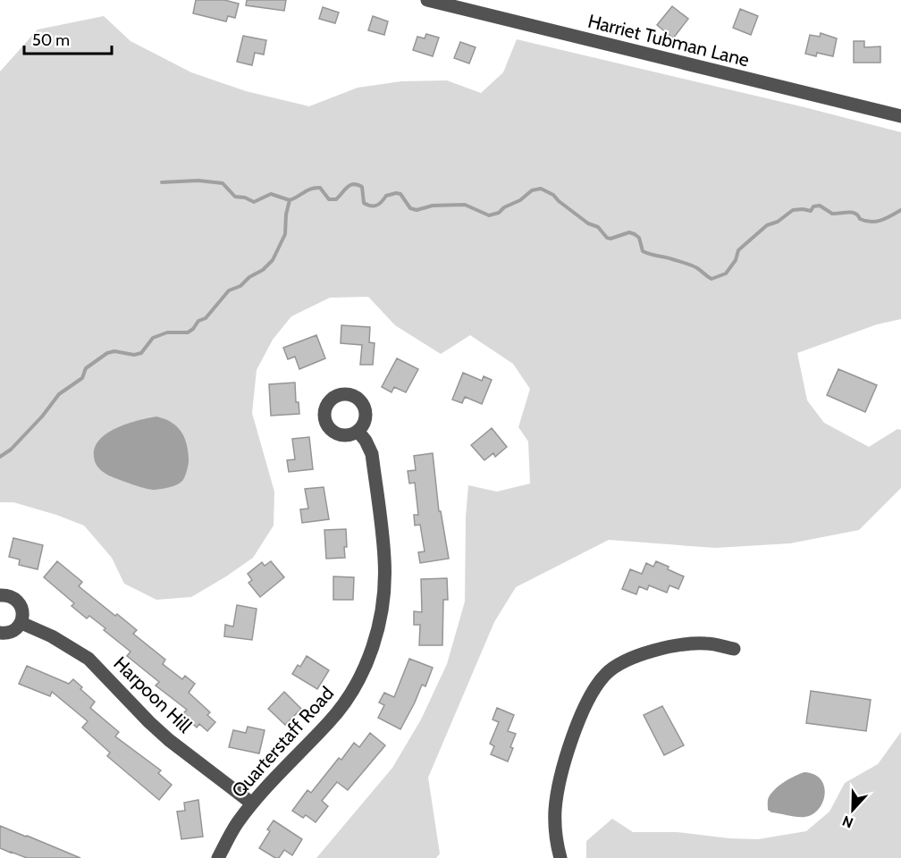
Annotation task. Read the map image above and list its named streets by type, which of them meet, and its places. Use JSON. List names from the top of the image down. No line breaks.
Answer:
{"streets":{"street":["Harriet Tubman Lane","Harpoon Hill","Quarterstaff Road"]},"crossings":[["Harpoon Hill","Quarterstaff Road"]],"scale_bar":"50 m","north":"bottom"}
